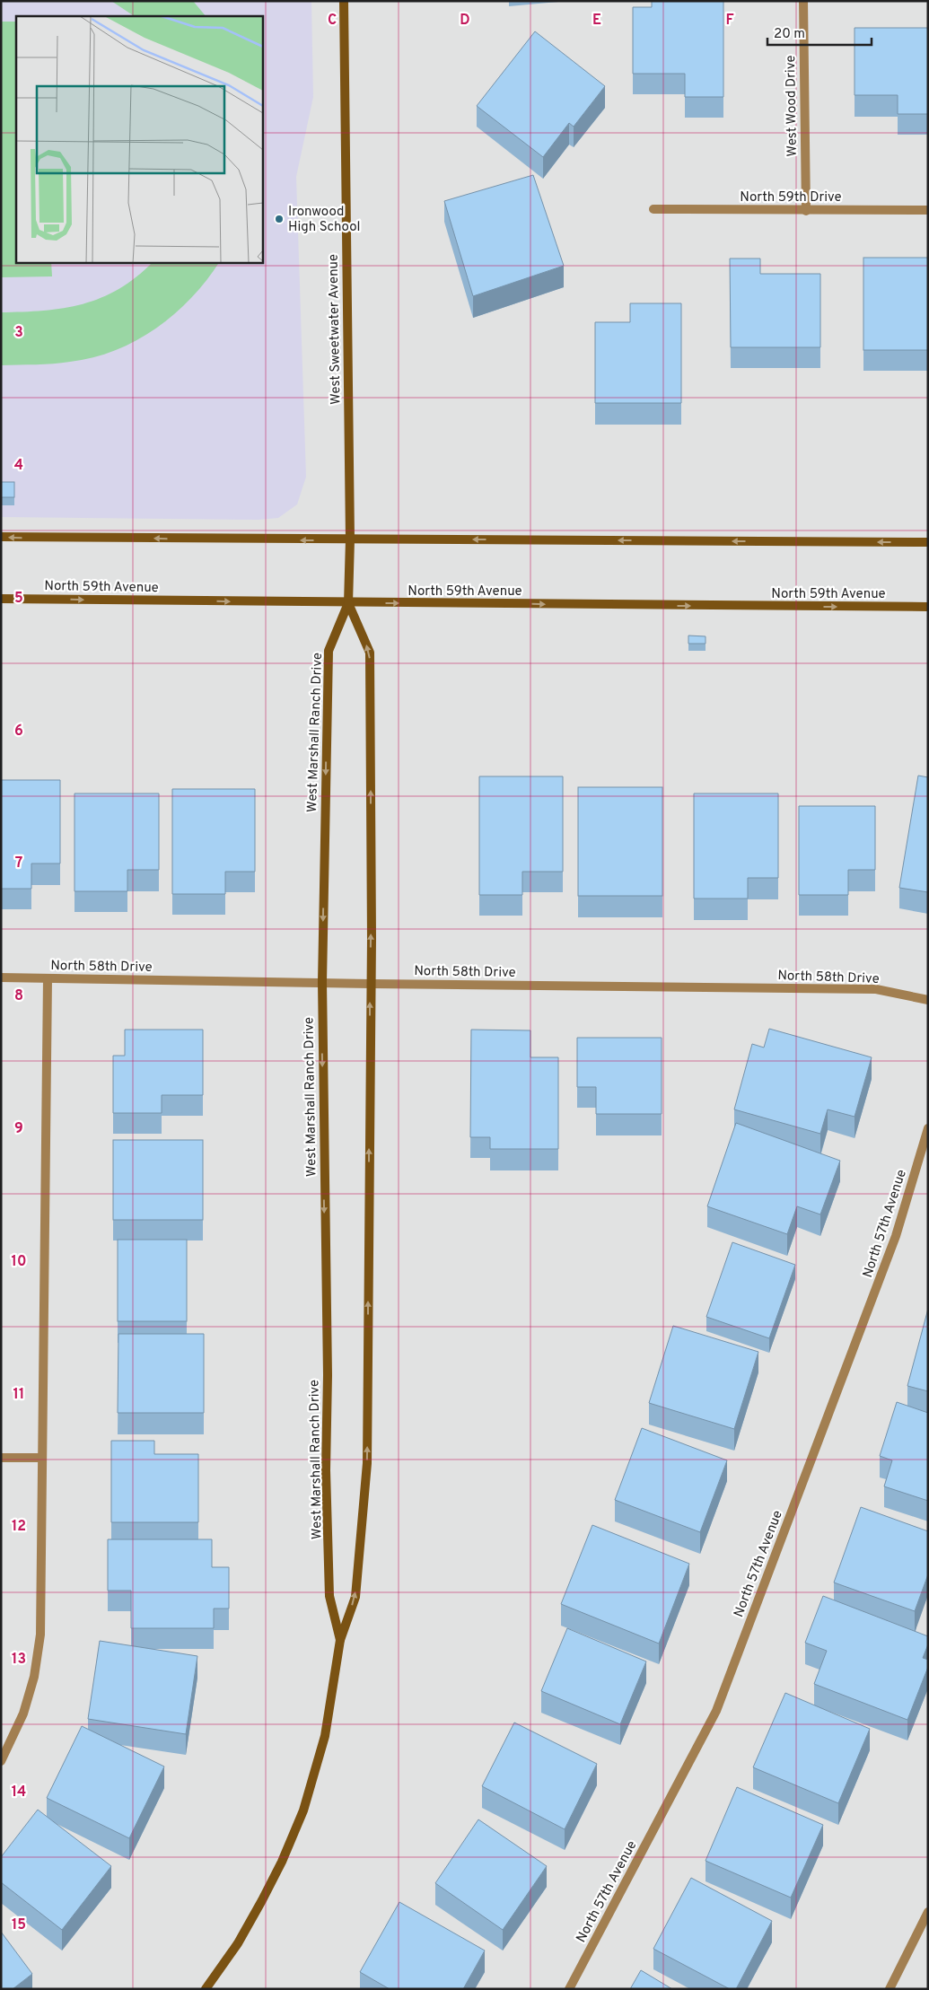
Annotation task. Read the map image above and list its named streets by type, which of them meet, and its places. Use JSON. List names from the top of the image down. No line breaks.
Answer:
{"streets":{"street":["West Wood Drive","North 59th Drive","West Sweetwater Avenue","North 59th Avenue","West Marshall Ranch Drive","North 58th Drive","North 57th Avenue"]},"crossings":[["West Wood Drive","North 59th Drive"],["West Sweetwater Avenue","North 59th Avenue"],["West Sweetwater Avenue","West Marshall Ranch Drive"],["North 59th Avenue","West Marshall Ranch Drive"],["West Marshall Ranch Drive","North 58th Drive"]],"places":["Ironwood High School"],"scale_bar":"20 m","grid":{"columns":["C","D","E","F"],"rows":["3","4","5","6","7","8","9","10","11","12","13","14","15"]}}
